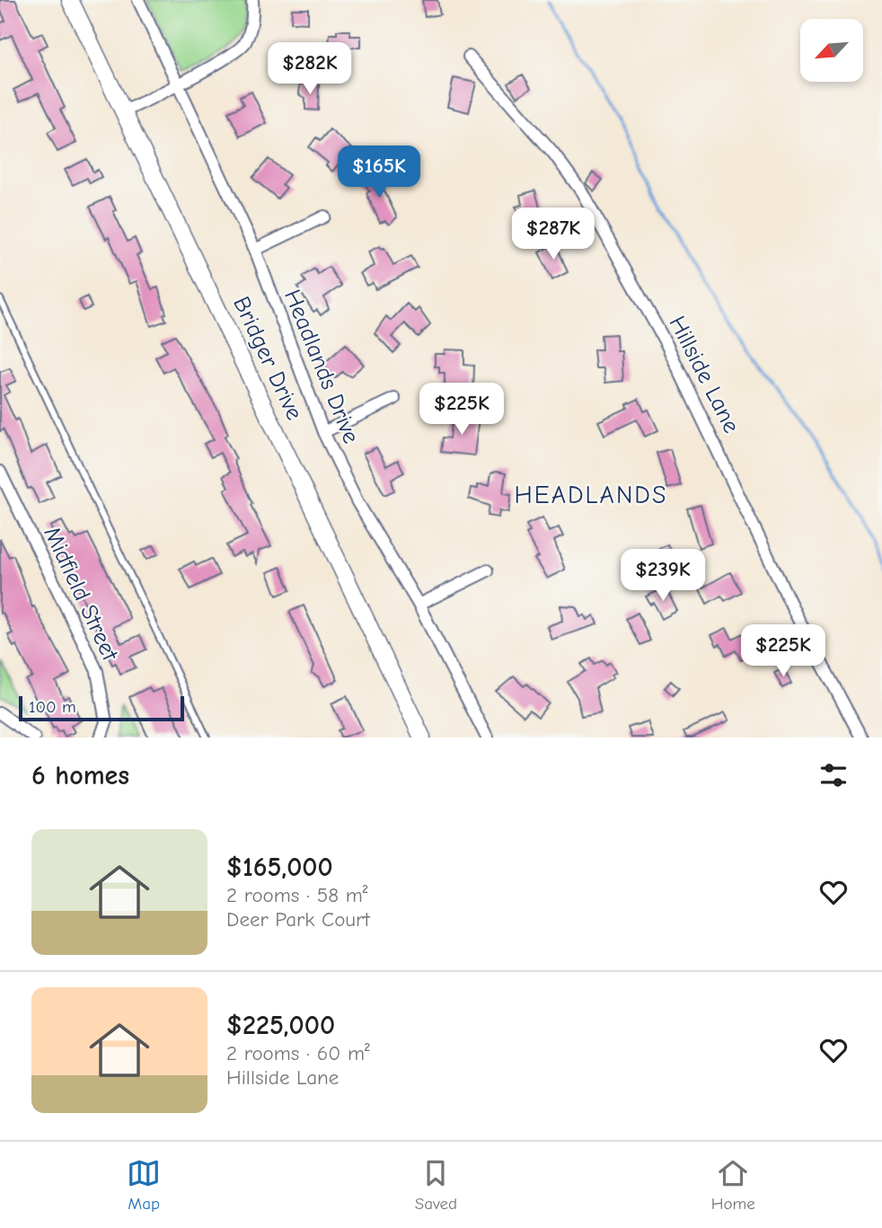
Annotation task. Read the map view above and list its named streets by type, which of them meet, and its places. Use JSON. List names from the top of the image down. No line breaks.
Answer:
{"streets":{"main road":["Bridger Drive"],"street":["Headlands Drive","Hillside Lane","Midfield Street"]},"districts":["HEADLANDS"],"scale_bar":"100 m","north":"bottom left","page":{"price":["$282K","$165K","$287K","$225K","$239K","$225K"],"scale":"100 m","heading":"6 homes","list":[{"name":"$165,000","note":"2 rooms · 58 m² · Deer Park Court"},{"name":"$225,000","note":"2 rooms · 60 m² · Hillside Lane"}],"tabs":["Map","Saved","Home"]}}
